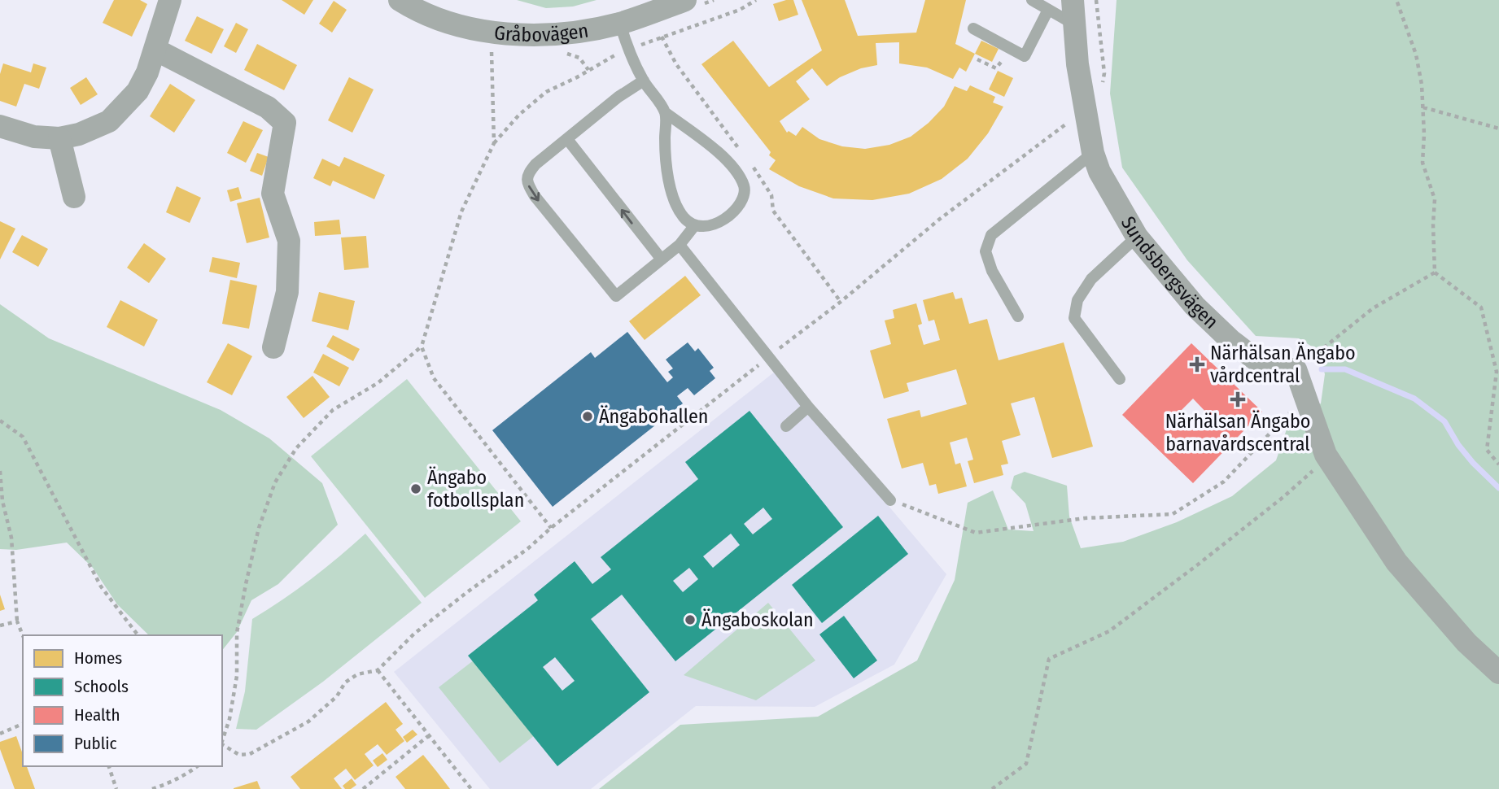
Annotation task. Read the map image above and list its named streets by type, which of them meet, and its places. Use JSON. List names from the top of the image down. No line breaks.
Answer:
{"streets":{"street":["Gråbovägen","Sundsbergsvägen"]},"places":{"health":["Närhälsan Ängabo vårdcentral","Närhälsan Ängabo barnavårdscentral"],"other":["Ängabohallen","Ängabo fotbollsplan","Ängaboskolan"]},"legend":["Homes","Schools","Health","Public"]}
